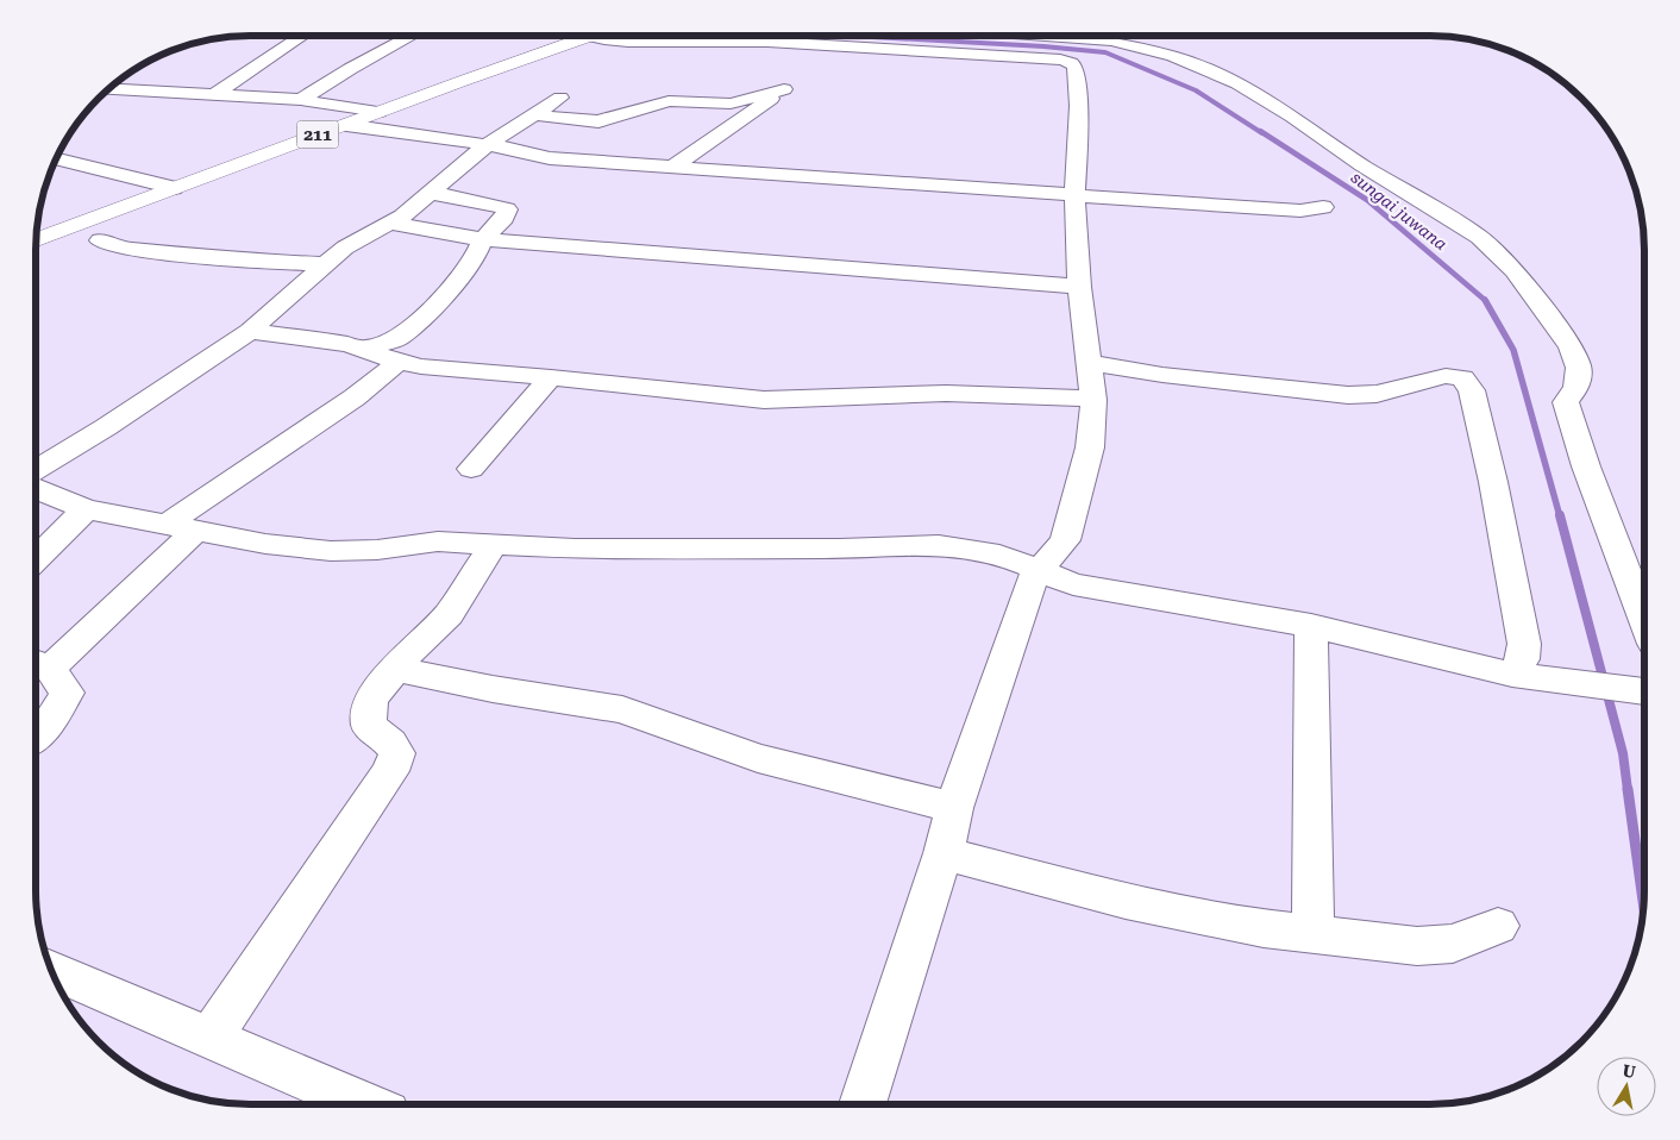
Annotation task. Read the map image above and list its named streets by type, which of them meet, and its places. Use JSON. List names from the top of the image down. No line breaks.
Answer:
{"streets":{"main road":["211"]},"water":["sungai juwana"],"north":"top"}
